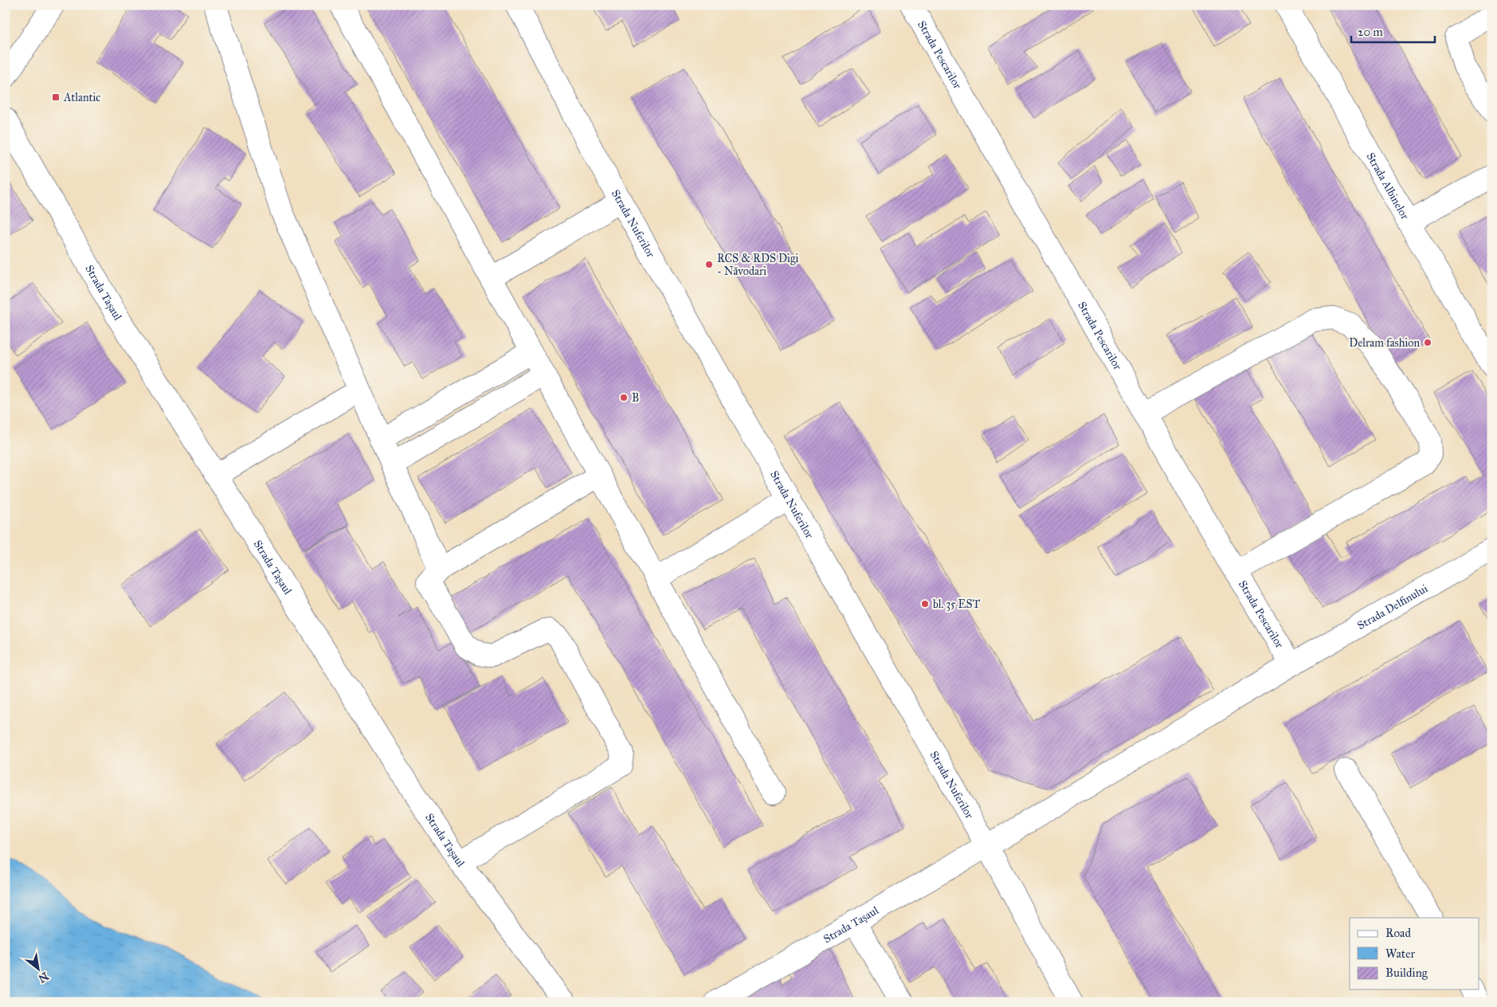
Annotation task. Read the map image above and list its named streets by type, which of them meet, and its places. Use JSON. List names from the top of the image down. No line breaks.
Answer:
{"streets":{"street":["Strada Pescarilor","Strada Albinelor","Strada Nuferilor","Strada Tașaul","Strada Delfinului"]},"crossings":[["Strada Pescarilor","Strada Delfinului"],["Strada Nuferilor","Strada Tașaul"],["Strada Nuferilor","Strada Delfinului"],["Strada Tașaul","Strada Delfinului"]],"places":{"transit":["Atlantic"],"other":["RCS & RDS Digi - Năvodari","Delram fashion","B","bl. 35 EST"]},"legend":["Road","Water","Building"],"scale_bar":"20 m","north":"bottom right"}
